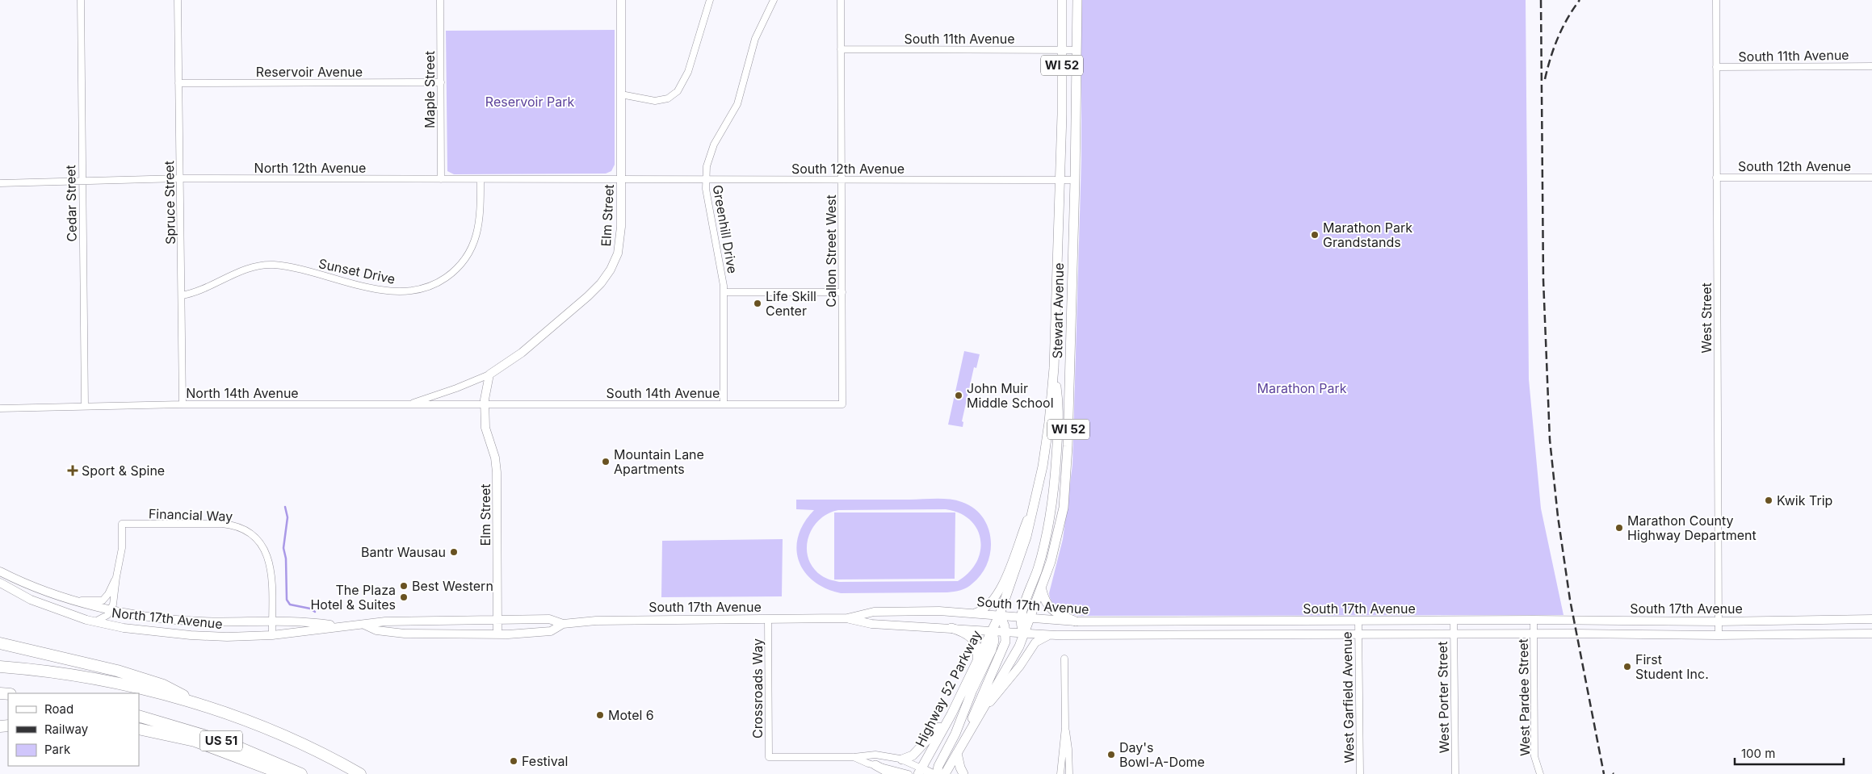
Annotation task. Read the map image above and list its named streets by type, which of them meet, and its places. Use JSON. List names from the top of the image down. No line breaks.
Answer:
{"streets":{"highway":["US 51"],"main road":["WI 52","Elm Street","Stewart Avenue","South 17th Avenue","North 17th Avenue","Highway 52 Parkway"],"street":["South 11th Avenue","Reservoir Avenue","Maple Street","South 12th Avenue","North 12th Avenue","Spruce Street","Cedar Street","Greenhill Drive","Callon Street West","Sunset Drive","West Street","North 14th Avenue","South 14th Avenue","Financial Way","Crossroads Way","West Garfield Avenue","West Porter Street","West Pardee Street"]},"crossings":[["South 11th Avenue","Callon Street West"],["South 11th Avenue","Stewart Avenue"],["South 11th Avenue","West Street"],["WI 52","Stewart Avenue"],["WI 52","South 17th Avenue"],["Reservoir Avenue","Maple Street"],["Reservoir Avenue","Spruce Street"],["Maple Street","North 12th Avenue"],["South 12th Avenue","North 12th Avenue"],["South 12th Avenue","Elm Street"],["South 12th Avenue","Greenhill Drive"],["South 12th Avenue","Callon Street West"],["South 12th Avenue","Stewart Avenue"],["South 12th Avenue","West Street"],["North 12th Avenue","Spruce Street"],["North 12th Avenue","Cedar Street"],["North 12th Avenue","Elm Street"],["North 12th Avenue","Sunset Drive"],["Spruce Street","Sunset Drive"],["Spruce Street","North 14th Avenue"],["Cedar Street","North 14th Avenue"],["Elm Street","North 14th Avenue"],["Elm Street","South 14th Avenue"],["Elm Street","South 17th Avenue"],["Elm Street","North 17th Avenue"],["Greenhill Drive","South 14th Avenue"],["Callon Street West","South 14th Avenue"],["Stewart Avenue","South 17th Avenue"],["Stewart Avenue","Highway 52 Parkway"],["West Street","South 17th Avenue"],["North 14th Avenue","South 14th Avenue"],["Financial Way","North 17th Avenue"],["South 17th Avenue","North 17th Avenue"],["South 17th Avenue","Crossroads Way"],["South 17th Avenue","Highway 52 Parkway"],["South 17th Avenue","West Garfield Avenue"],["South 17th Avenue","West Porter Street"],["South 17th Avenue","West Pardee Street"]],"parks":["Reservoir Park","Marathon Park"],"places":{"other":["Marathon Park Grandstands","Life Skill Center","John Muir Middle School","Mountain Lane Apartments","Kwik Trip","Marathon County Highway Department","Bantr Wausau","Best Western","The Plaza Hotel & Suites","First Student Inc.","Motel 6","Day's Bowl-A-Dome","Festival"],"health":["Sport & Spine"]},"legend":["Road","Railway","Park"],"scale_bar":"100 m"}
